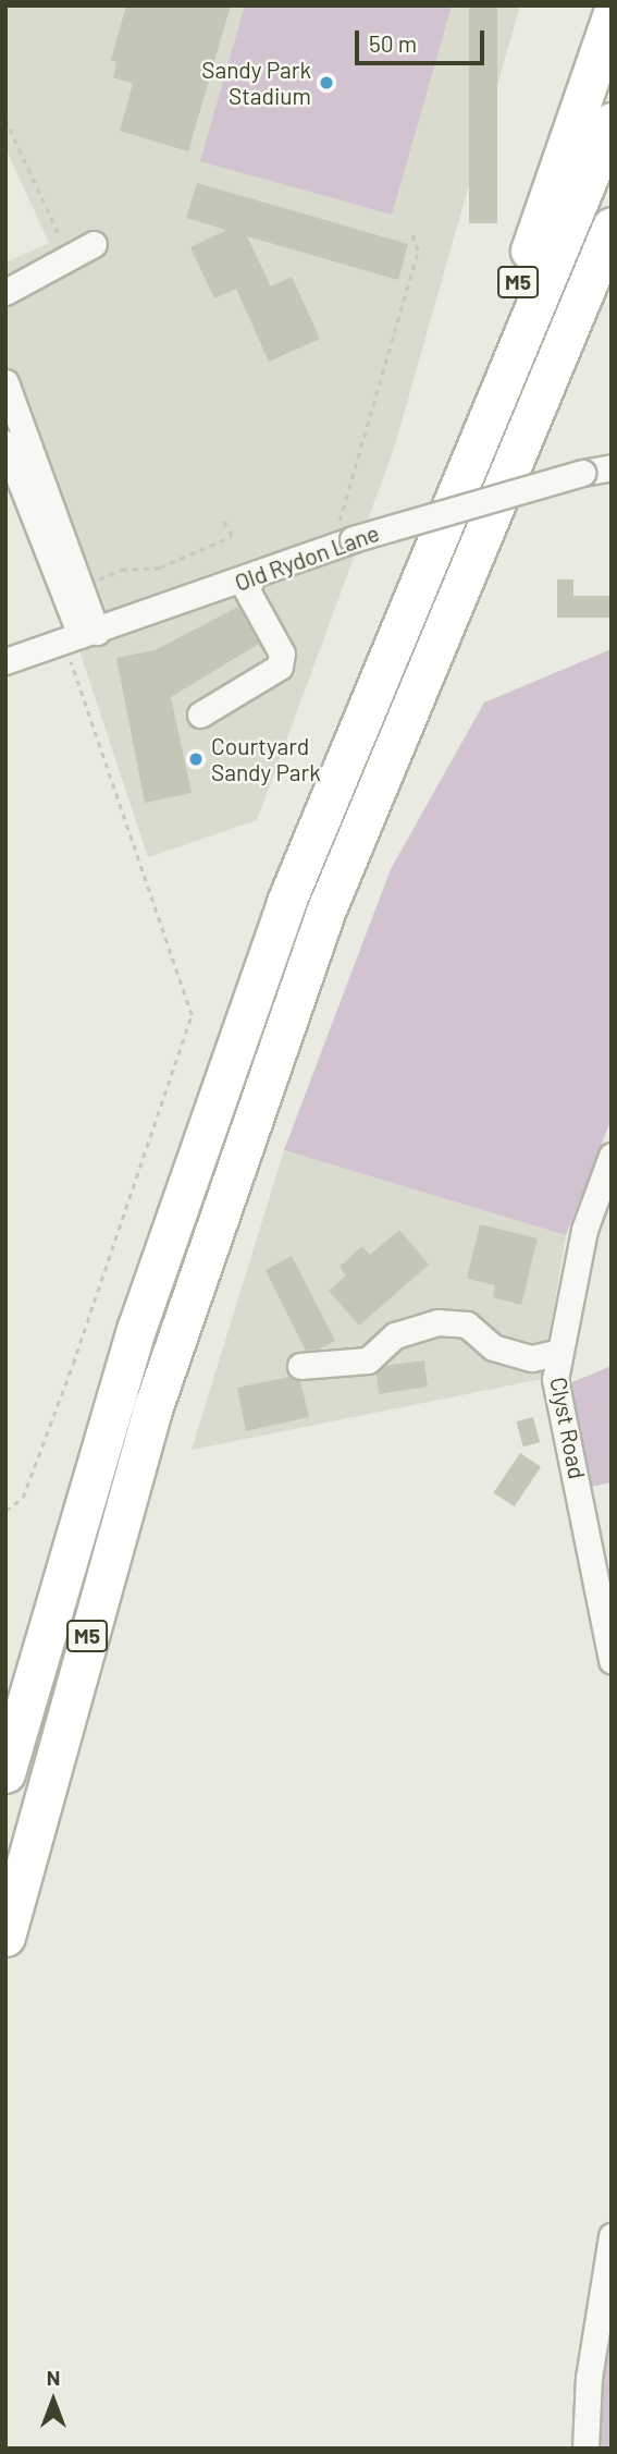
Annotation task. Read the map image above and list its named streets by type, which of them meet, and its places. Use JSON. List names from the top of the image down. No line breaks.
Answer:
{"streets":{"highway":["M5"],"street":["Old Rydon Lane","Clyst Road"]},"places":["Sandy Park Stadium","Courtyard Sandy Park"],"scale_bar":"50 m","north":"top"}
